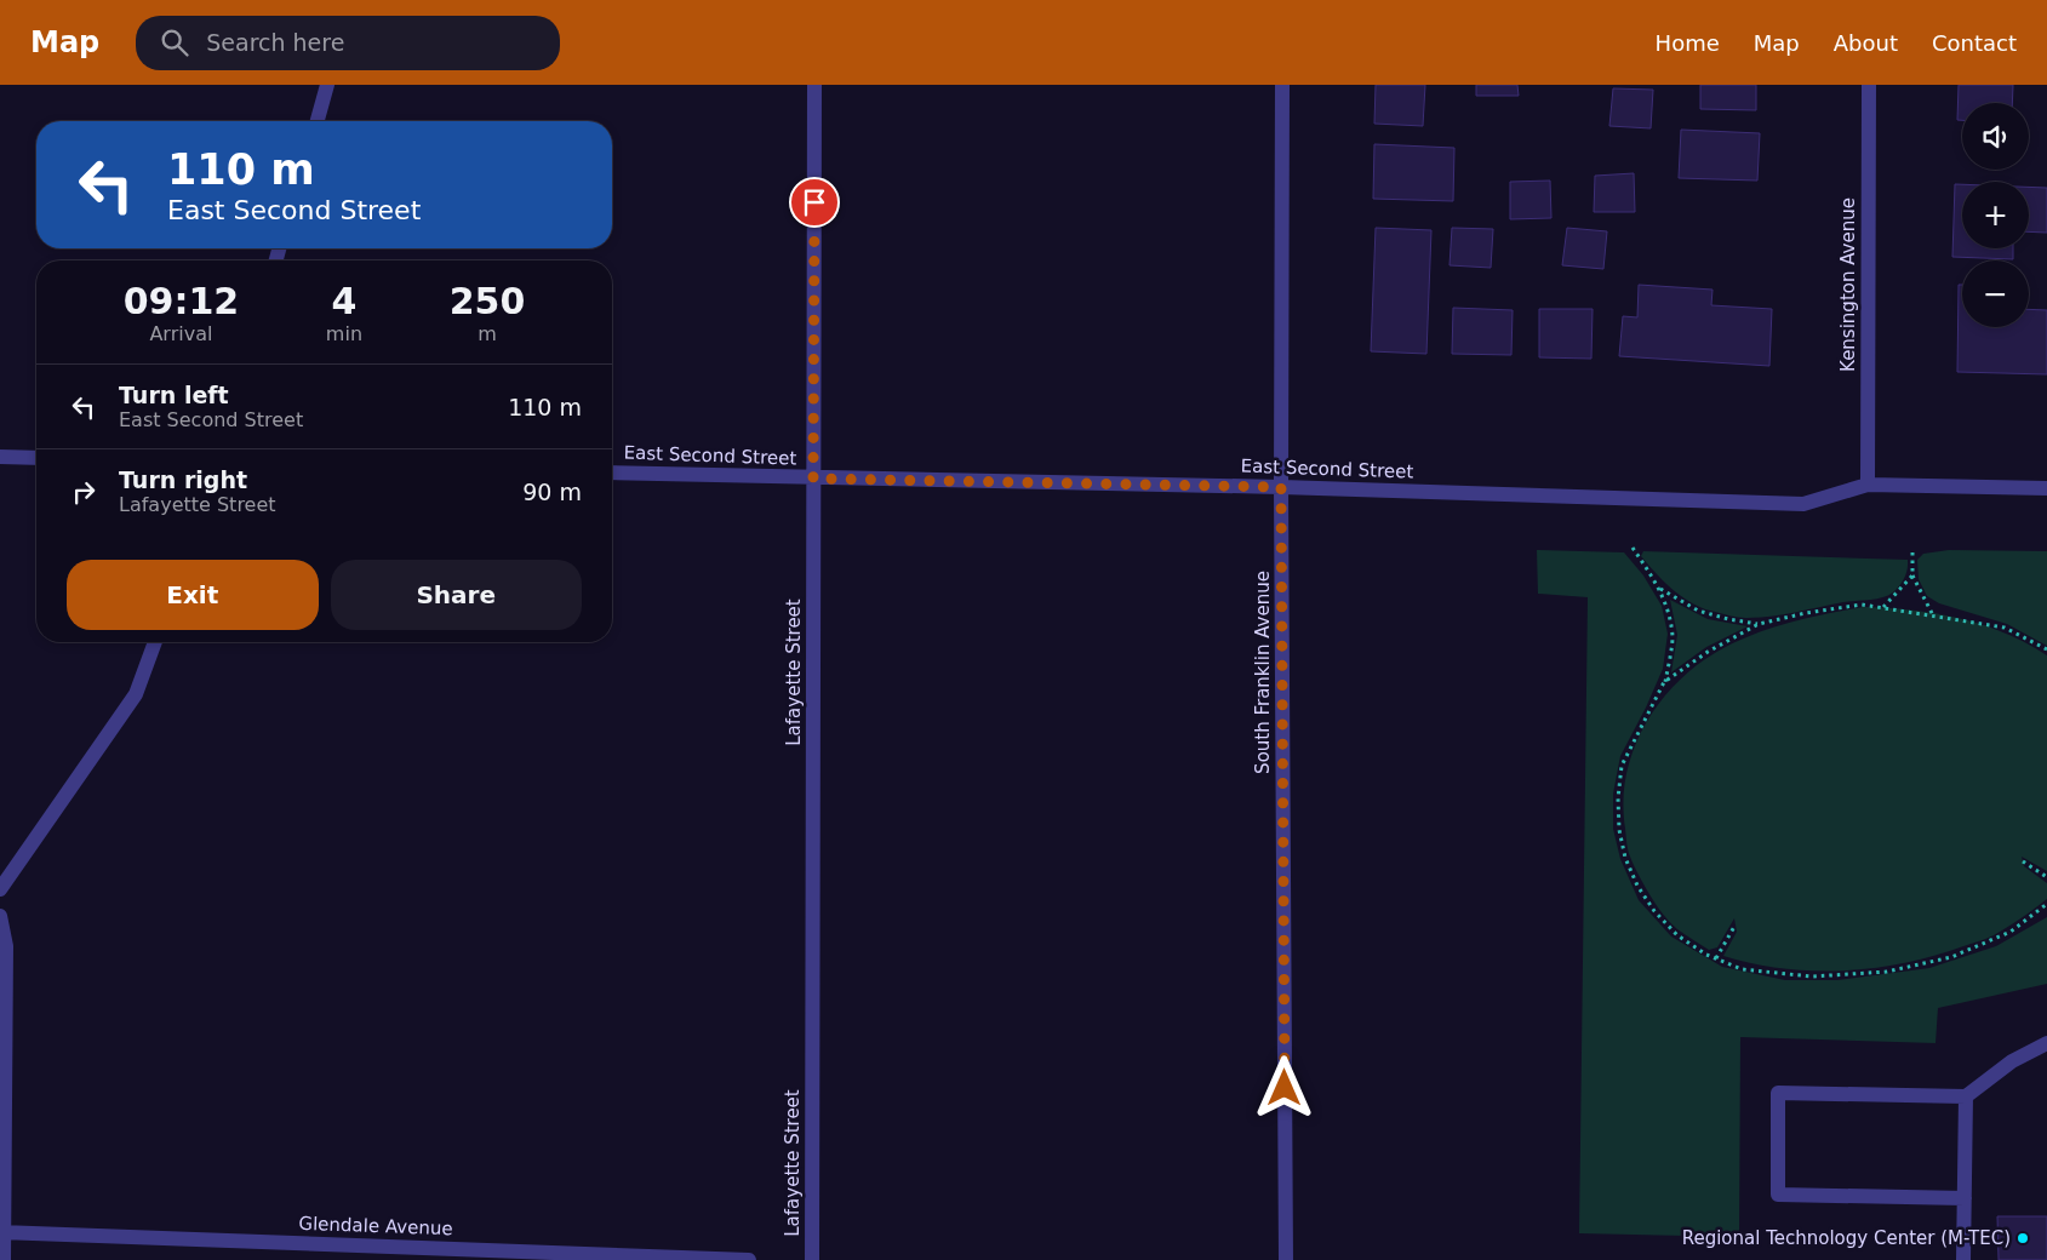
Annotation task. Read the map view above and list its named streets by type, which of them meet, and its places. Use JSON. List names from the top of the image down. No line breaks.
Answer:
{"streets":{"street":["Kensington Avenue","East Second Street","Lafayette Street","South Franklin Avenue","Glendale Avenue"]},"crossings":[["Kensington Avenue","East Second Street"],["East Second Street","Lafayette Street"],["East Second Street","South Franklin Avenue"]],"places":["Regional Technology Center (M-TEC)"],"page":{"header":"Map","search":"Search here","nav":["Home","Map","About","Contact"],"map_buttons":["+","−"],"turn":["110 m","East Second Street"],"eta":["09:12","Arrival","4","min","250","m"],"list":[{"name":"Turn left","note":"East Second Street","value":"110 m"},{"name":"Turn right","note":"Lafayette Street","value":"90 m"}],"buttons":["Exit","Share"]}}
